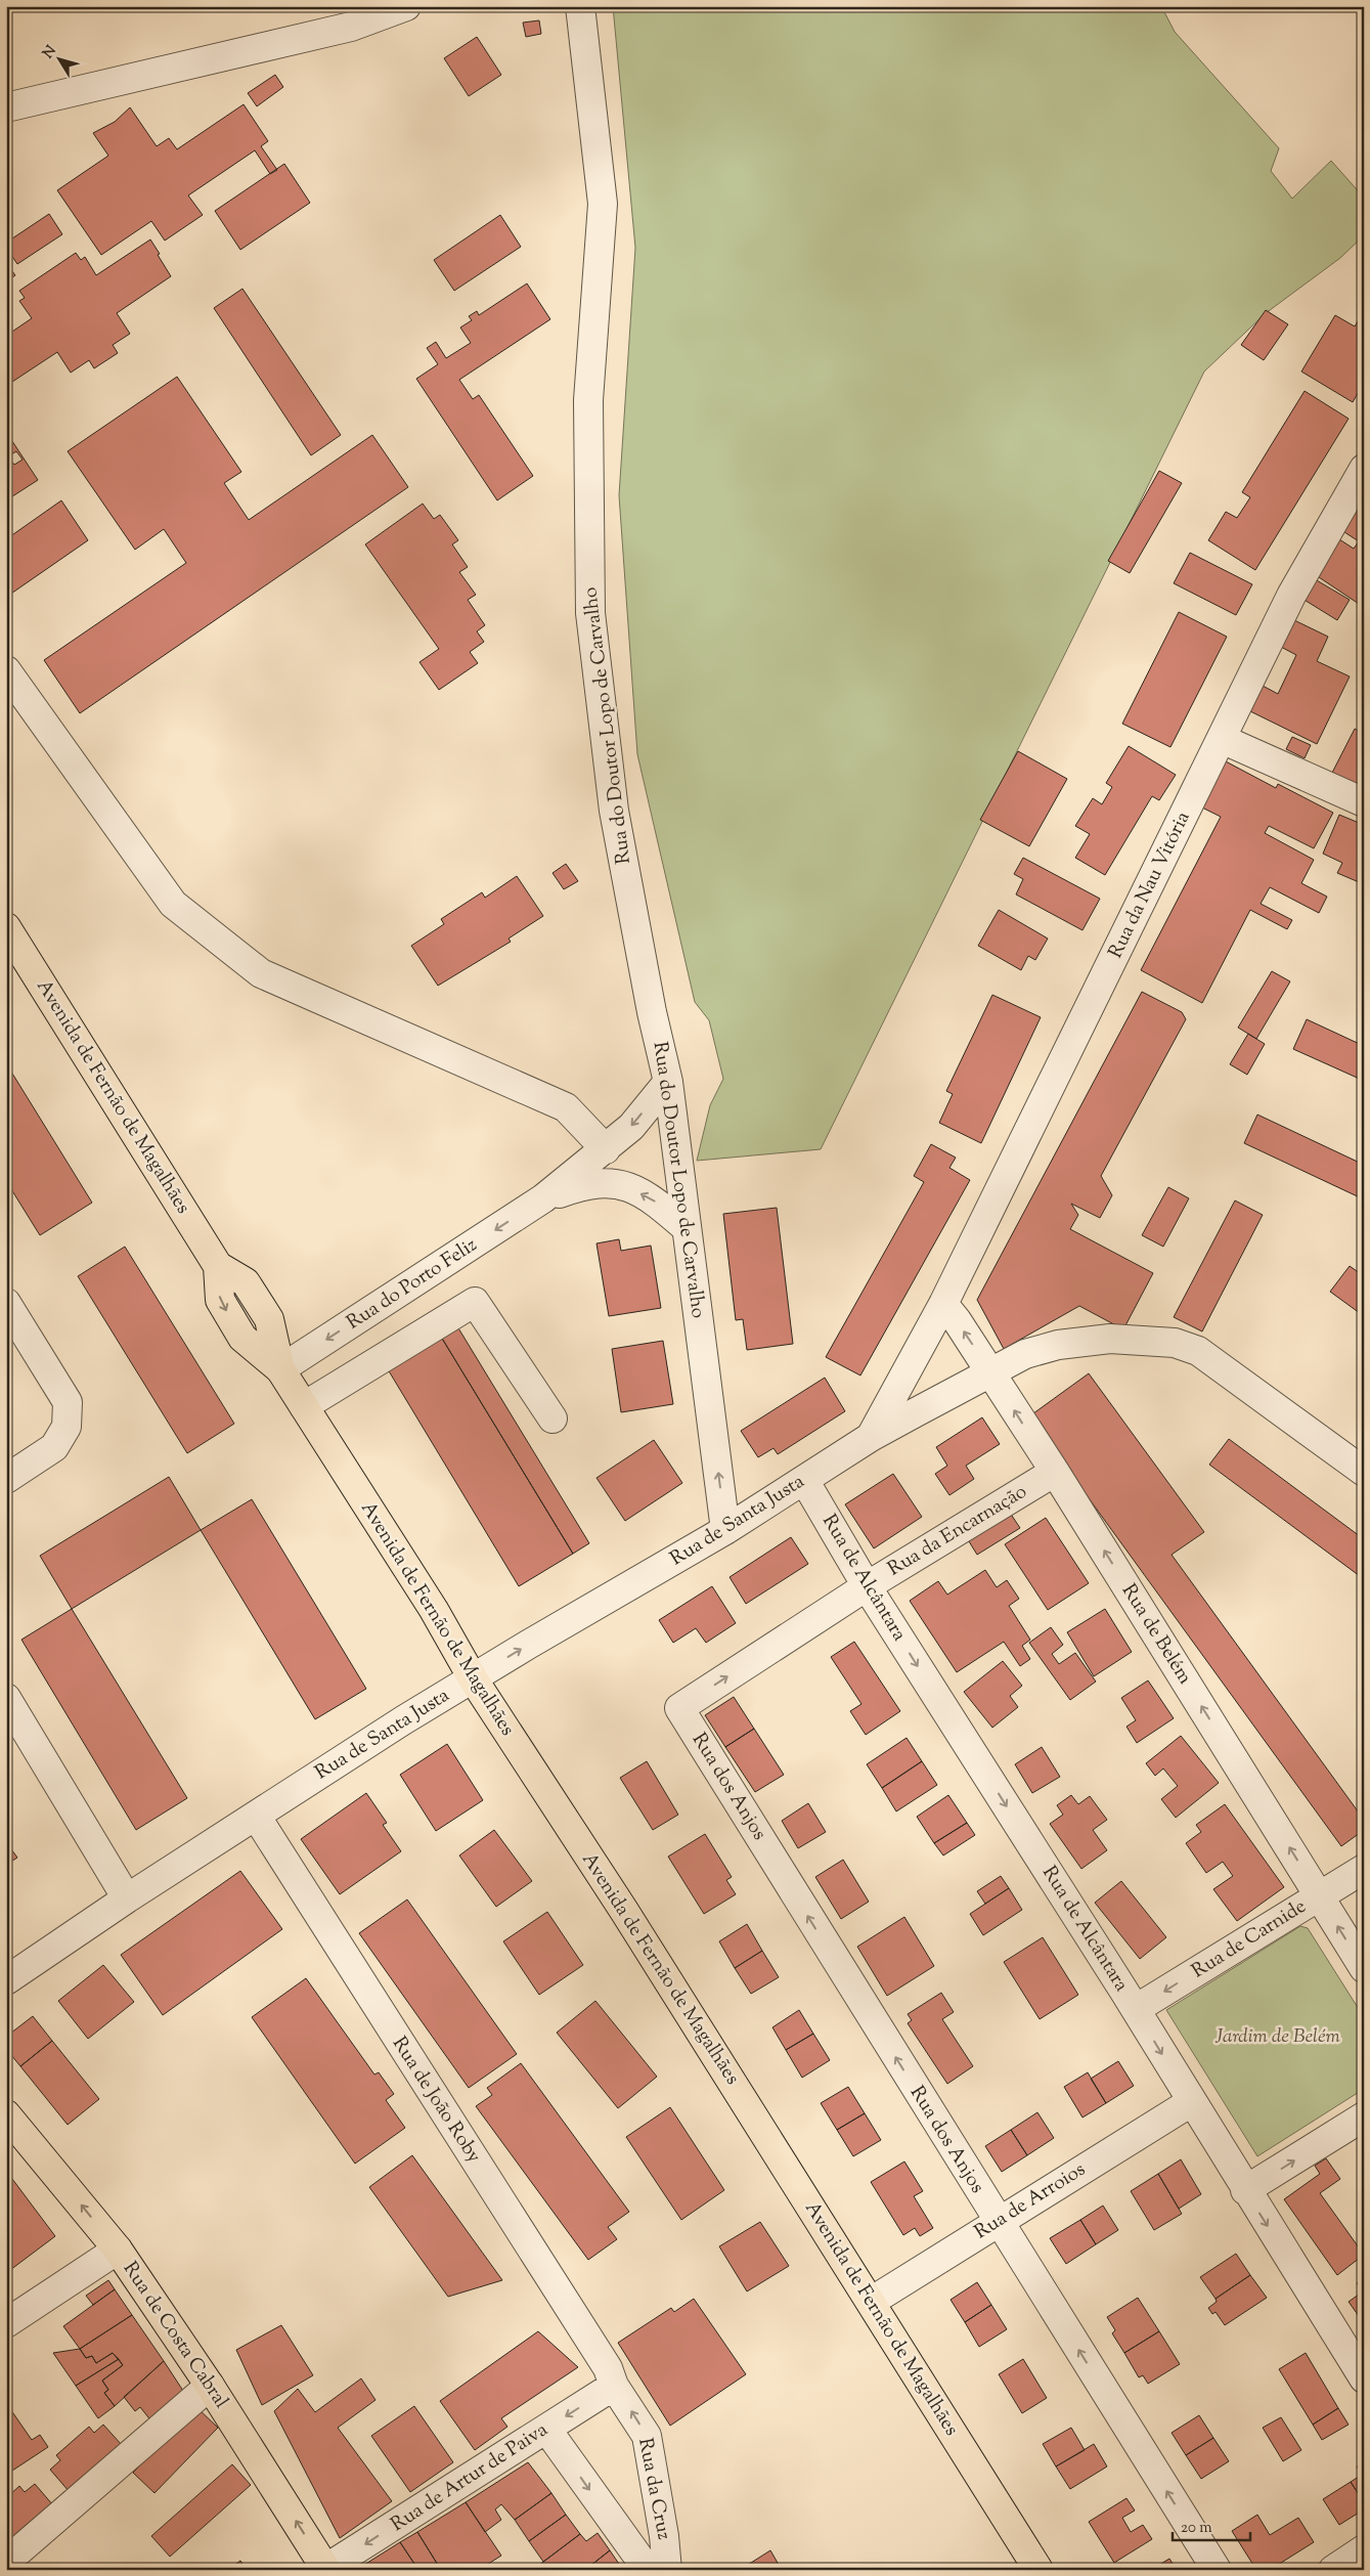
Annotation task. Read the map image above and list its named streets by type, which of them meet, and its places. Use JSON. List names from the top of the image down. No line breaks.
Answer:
{"streets":{"main road":["Avenida de Fernão de Magalhães","Rua de Costa Cabral"],"street":["Rua do Doutor Lopo de Carvalho","Rua da Nau Vitória","Rua do Porto Feliz","Rua de Santa Justa","Rua da Encarnação","Rua de Alcântara","Rua de Belém","Rua dos Anjos","Rua de Carnide","Rua de João Roby","Rua de Arroios","Rua de Artur de Paiva","Rua da Cruz"]},"crossings":[["Rua do Doutor Lopo de Carvalho","Rua do Porto Feliz"],["Rua do Doutor Lopo de Carvalho","Rua de Santa Justa"],["Rua da Nau Vitória","Rua de Santa Justa"],["Rua da Nau Vitória","Rua de Belém"],["Avenida de Fernão de Magalhães","Rua do Porto Feliz"],["Avenida de Fernão de Magalhães","Rua de Santa Justa"],["Avenida de Fernão de Magalhães","Rua de Arroios"],["Rua de Santa Justa","Rua de Alcântara"],["Rua de Santa Justa","Rua de Belém"],["Rua de Santa Justa","Rua de João Roby"],["Rua da Encarnação","Rua de Alcântara"],["Rua da Encarnação","Rua de Belém"],["Rua da Encarnação","Rua dos Anjos"],["Rua de Alcântara","Rua de Carnide"],["Rua de Alcântara","Rua de Arroios"],["Rua de Belém","Rua de Carnide"],["Rua dos Anjos","Rua de Arroios"],["Rua de João Roby","Rua de Artur de Paiva"],["Rua de João Roby","Rua da Cruz"],["Rua de Costa Cabral","Rua de Artur de Paiva"],["Rua de Artur de Paiva","Rua da Cruz"]],"one_way":["Rua do Porto Feliz","Rua da Encarnação","Rua de Alcântara","Rua de Belém","Rua dos Anjos","Rua de Costa Cabral","Rua de Artur de Paiva"],"parks":["Jardim de Belém"],"scale_bar":"20 m","north":"top left"}
